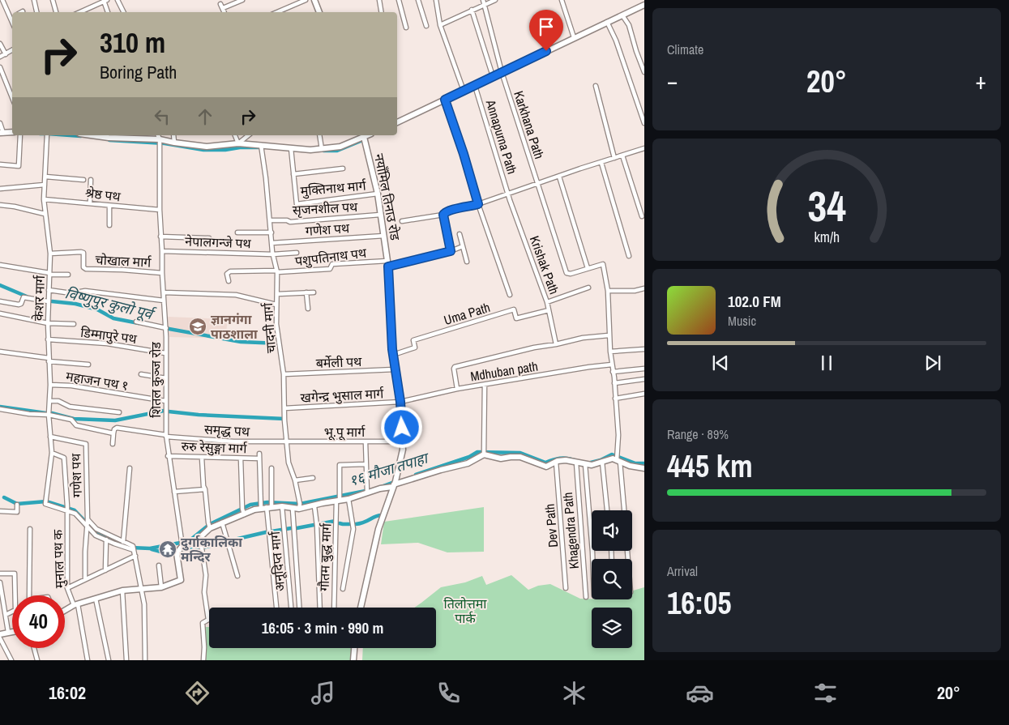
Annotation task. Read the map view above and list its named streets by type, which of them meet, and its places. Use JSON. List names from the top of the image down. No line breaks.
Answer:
{"streets":{"street":["Karkhana Path","Annapurna Path","मुक्तिनाथ मार्ग","श्रेष्ठ पथ","नयाँमिल तिनाउ रोड","सृजनशील पथ","गणेश पथ","नेपालगन्जे पथ","पशुपतिनाथ पथ","चोखाल मार्ग","Krishak Path","केशर मार्ग","Uma Path","चादनी मार्ग","डिम्मापुरे पथ","बर्मेली पथ","Mdhuban path","शितल कुञ्ज रोड","महाजन पथ १","खगेन्द्र भुसाल मार्ग","समृद्ध पथ","भू.पू मार्ग","रुरु रेसुङ्गा मार्ग","Dev Path","Khagendra Path","गौतम बुद्ध मार्ग","मुनाल पथ क","अनूदिप्त मार्ग"]},"crossings":[["Annapurna Path","Krishak Path"],["मुक्तिनाथ मार्ग","नयाँमिल तिनाउ रोड"],["श्रेष्ठ पथ","केशर मार्ग"],["श्रेष्ठ पथ","शितल कुञ्ज रोड"],["नयाँमिल तिनाउ रोड","सृजनशील पथ"],["नयाँमिल तिनाउ रोड","गणेश पथ"],["नयाँमिल तिनाउ रोड","पशुपतिनाथ पथ"],["नयाँमिल तिनाउ रोड","Uma Path"],["नयाँमिल तिनाउ रोड","बर्मेली पथ"],["नयाँमिल तिनाउ रोड","Mdhuban path"],["नयाँमिल तिनाउ रोड","खगेन्द्र भुसाल मार्ग"],["नयाँमिल तिनाउ रोड","भू.पू मार्ग"],["सृजनशील पथ","चादनी मार्ग"],["गणेश पथ","केशर मार्ग"],["गणेश पथ","चादनी मार्ग"],["गणेश पथ","मुनाल पथ क"],["नेपालगन्जे पथ","चादनी मार्ग"],["नेपालगन्जे पथ","शितल कुञ्ज रोड"],["पशुपतिनाथ पथ","चादनी मार्ग"],["चोखाल मार्ग","केशर मार्ग"],["चोखाल मार्ग","शितल कुञ्ज रोड"],["Krishak Path","Uma Path"],["केशर मार्ग","डिम्मापुरे पथ"],["केशर मार्ग","महाजन पथ १"],["चादनी मार्ग","बर्मेली पथ"],["चादनी मार्ग","खगेन्द्र भुसाल मार्ग"],["चादनी मार्ग","समृद्ध पथ"],["चादनी मार्ग","भू.पू मार्ग"],["डिम्मापुरे पथ","शितल कुञ्ज रोड"],["Mdhuban path","खगेन्द्र भुसाल मार्ग"],["शितल कुञ्ज रोड","महाजन पथ १"],["शितल कुञ्ज रोड","समृद्ध पथ"],["शितल कुञ्ज रोड","रुरु रेसुङ्गा मार्ग"],["समृद्ध पथ","भू.पू मार्ग"]],"water":["विष्णुपुर कुलो पूर्व","१६ मौजा तपाहा"],"parks":["तिलोत्तमा पार्क"],"places":{"school or university":["ज्ञानगंगा पाठशाला"],"temple":["दुर्गाकालिका मन्दिर"]},"page":{"tile":["Climate",["Range · 89%","445 km"],["Arrival","16:05"]],"turn":["310 m","Boring Path"],"heat":["−","20°","+"],"song":["102.0 FM","Music"],"limit":"40","trip":"16:05 · 3 min · 990 m","tabs":["16:02","20°"],"gauge":["34","km/h"]}}
